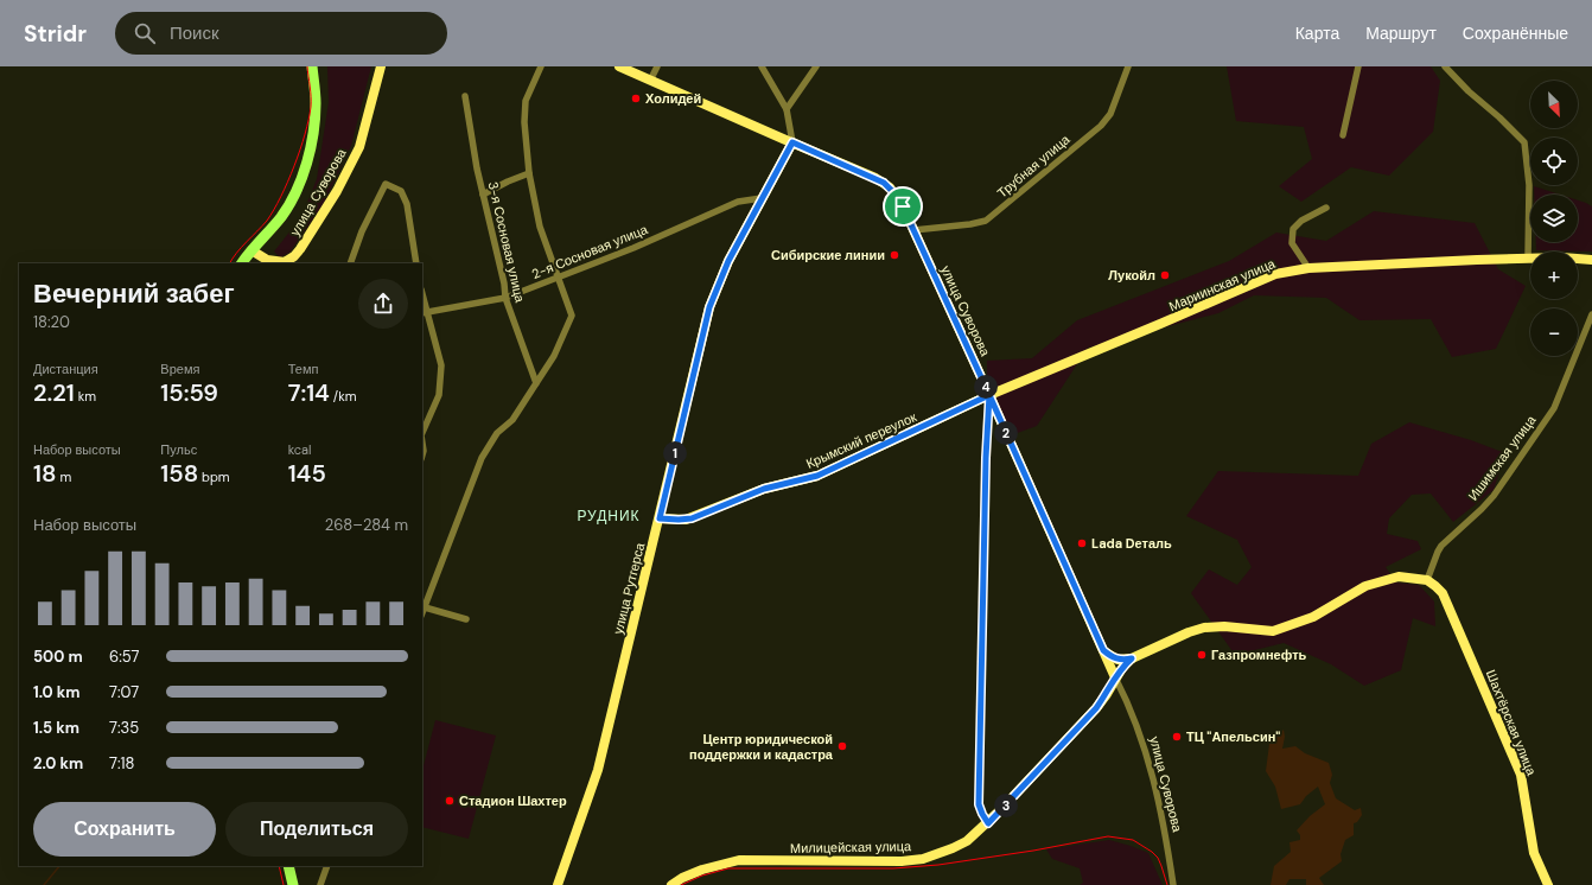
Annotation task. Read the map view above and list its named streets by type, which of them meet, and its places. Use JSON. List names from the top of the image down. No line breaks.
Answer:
{"streets":{"main road":["улица Суворова","Мариинская улица","Крымский переулок","улица Рутгерса","Шахтёрская улица","Милицейская улица"],"street":["Трубная улица","3-я Сосновая улица","2-я Сосновая улица","Ишимская улица"]},"crossings":[["Трубная улица","улица Суворова"],["улица Суворова","Мариинская улица"],["улица Суворова","Крымский переулок"],["улица Суворова","улица Рутгерса"],["улица Суворова","Милицейская улица"],["3-я Сосновая улица","2-я Сосновая улица"],["2-я Сосновая улица","улица Рутгерса"],["Мариинская улица","Крымский переулок"],["Крымский переулок","улица Рутгерса"],["Ишимская улица","Шахтёрская улица"]],"districts":["РУДНИК"],"places":["Холидей","Сибирские линии","Лукойл","Lada Dеталь","Газпромнефть","ТЦ \"Апельсин\"","Центр юридической поддержки и кадастра","Стадион Шахтер"],"north":"bottom right","page":{"header":"Stridr","search":"Поиск","nav":["Карта","Маршрут","Сохранённые"],"map_buttons":["+","−"],"heading":["Вечерний забег","18:20"],"stats":[["Дистанция","2.21 km"],["Время","15:59"],["Темп","7:14 /km"],["Набор высоты","18 m"],["Пульс","158 bpm"],["kcal","145"]],"pins":["4","2","1","3"],"chart":["Набор высоты","268–284 m"],"list":[{"name":"500 m","note":"6:57"},{"name":"1.0 km","note":"7:07"},{"name":"1.5 km","note":"7:35"},{"name":"2.0 km","note":"7:18"}],"buttons":["Сохранить","Поделиться"]}}
